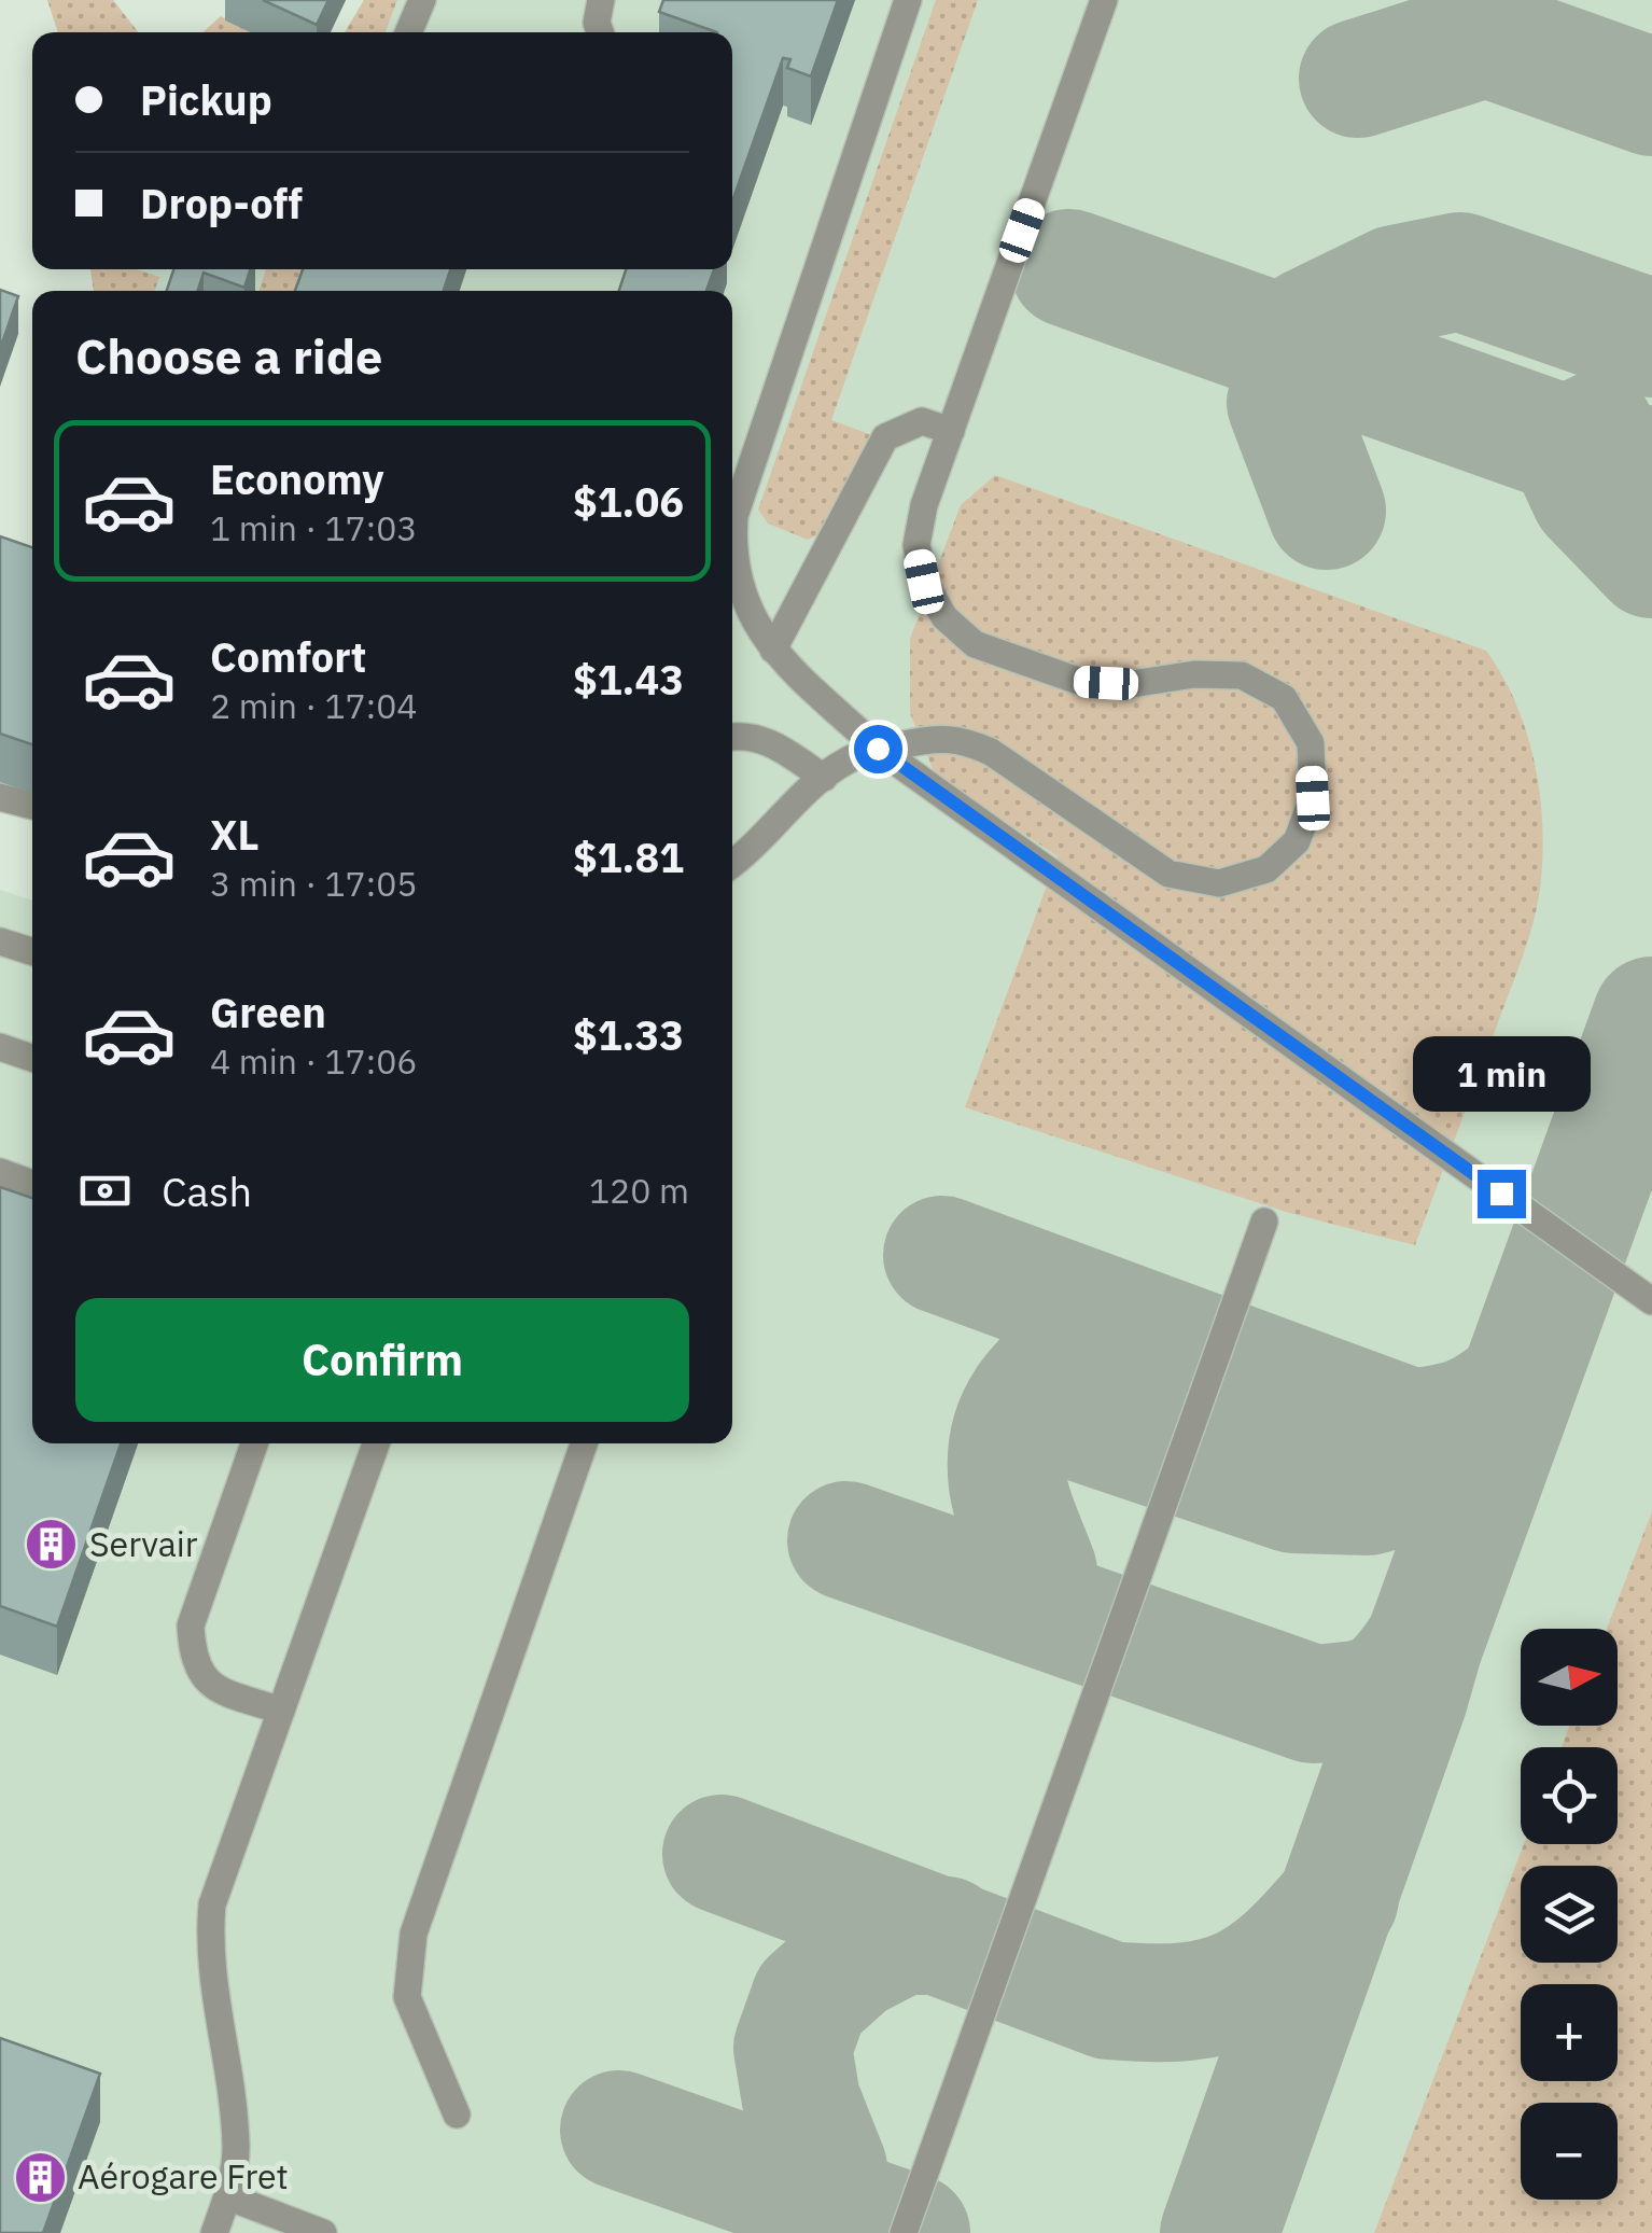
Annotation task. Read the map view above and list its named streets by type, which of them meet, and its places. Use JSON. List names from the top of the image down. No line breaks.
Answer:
{"places":{"building":["Servair","Aérogare Fret"]},"north":"right","page":{"banner":["Pickup","Drop-off"],"heading":"Choose a ride","list":[{"name":"Economy","note":"1 min · 17:03","value":"$1.06"},{"name":"Comfort","note":"2 min · 17:04","value":"$1.43"},{"name":"XL","note":"3 min · 17:05","value":"$1.81"},{"name":"Green","note":"4 min · 17:06","value":"$1.33"}],"bubble":"1 min","pay":["Cash","120 m"],"buttons":"Confirm","map_buttons":["+","−"]}}
